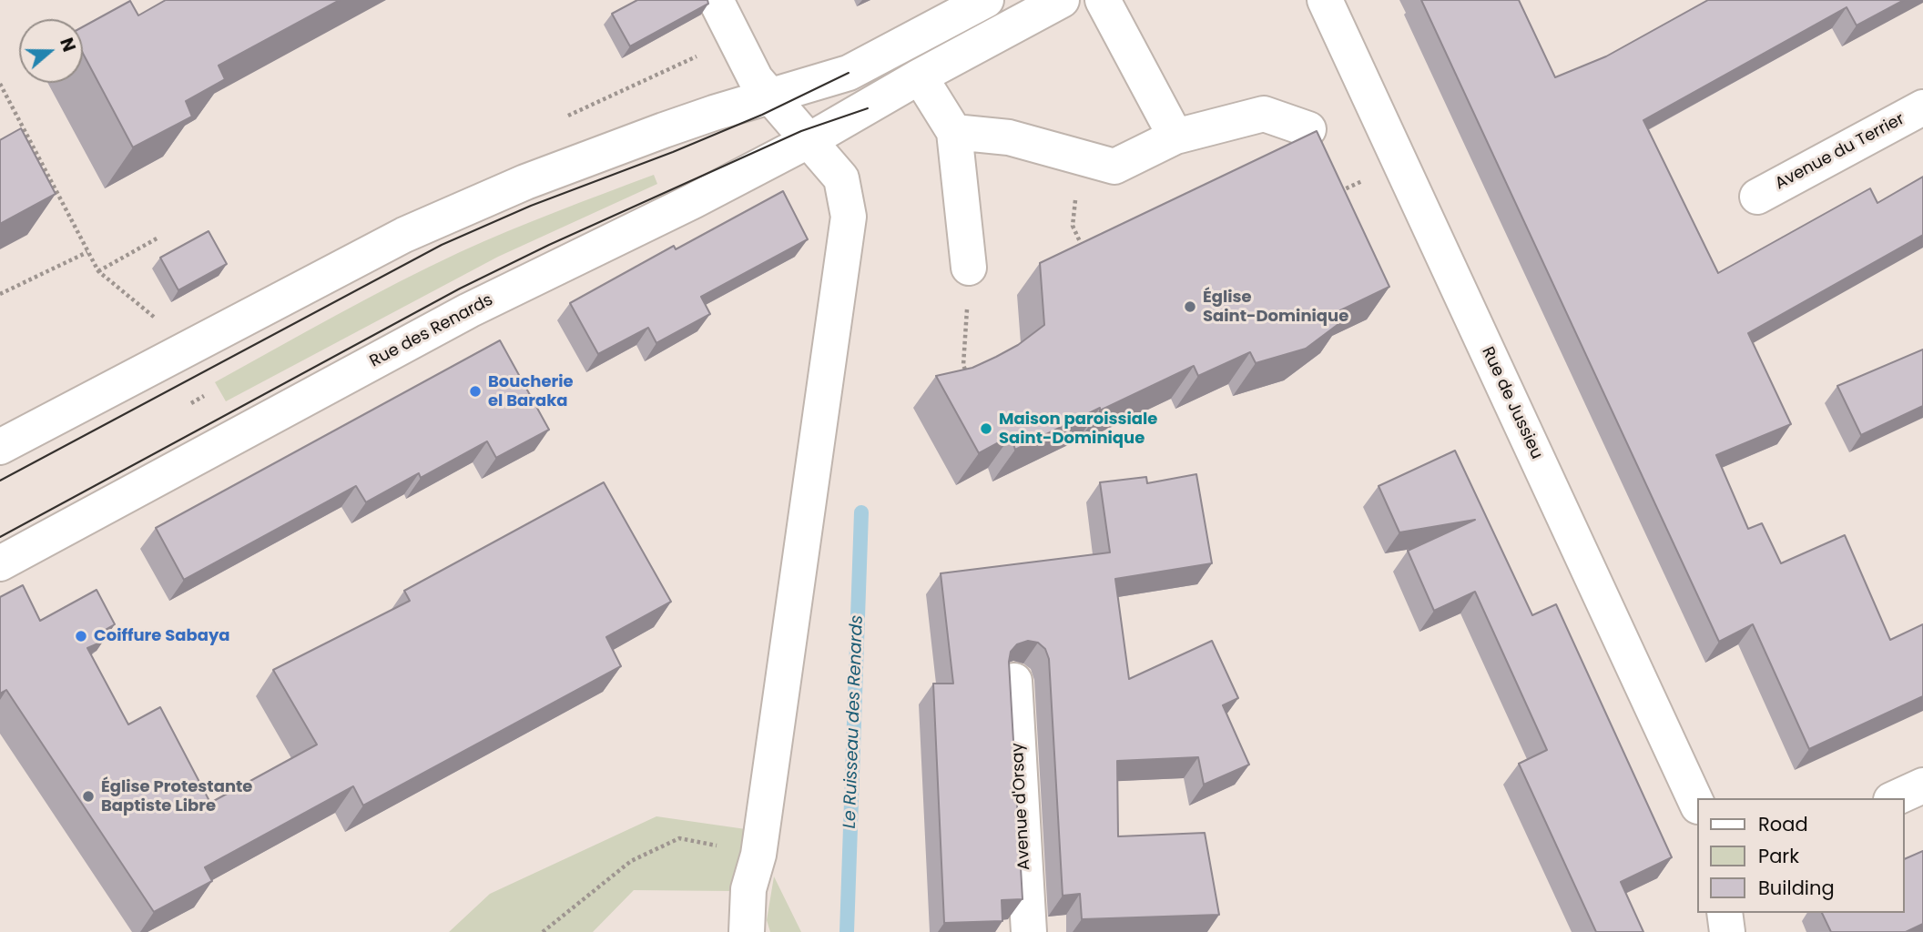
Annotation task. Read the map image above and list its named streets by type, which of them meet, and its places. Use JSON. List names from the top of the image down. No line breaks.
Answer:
{"streets":{"street":["Avenue du Terrier","Rue des Renards","Rue de Jussieu","Avenue d'Orsay"]},"water":["Le Ruisseau des Renards"],"places":["Église Saint-Dominique","Boucherie el Baraka","Maison paroissiale Saint-Dominique","Coiffure Sabaya","Église Protestante Baptiste Libre"],"legend":["Road","Park","Building"],"north":"right"}
